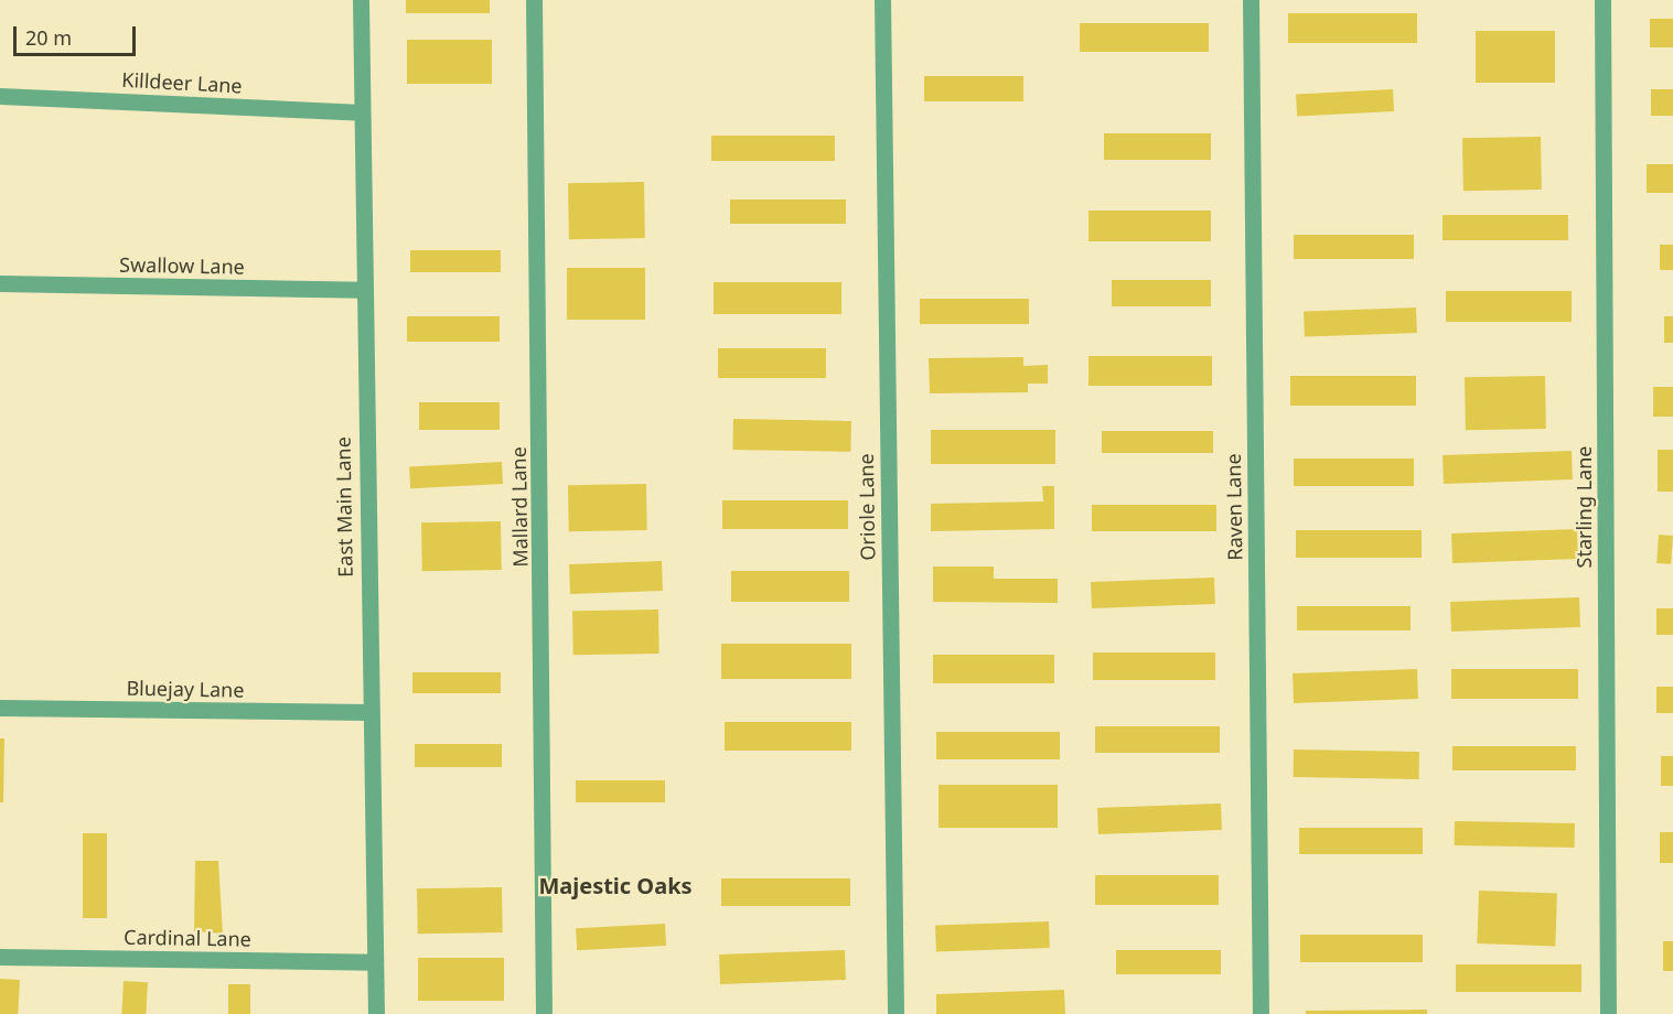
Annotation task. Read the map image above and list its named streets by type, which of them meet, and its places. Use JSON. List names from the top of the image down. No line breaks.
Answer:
{"streets":{"street":["Killdeer Lane","Swallow Lane","East Main Lane","Mallard Lane","Oriole Lane","Raven Lane","Starling Lane","Bluejay Lane","Cardinal Lane"]},"crossings":[["Killdeer Lane","East Main Lane"],["Swallow Lane","East Main Lane"],["East Main Lane","Bluejay Lane"],["East Main Lane","Cardinal Lane"]],"districts":["Majestic Oaks"],"scale_bar":"20 m"}
